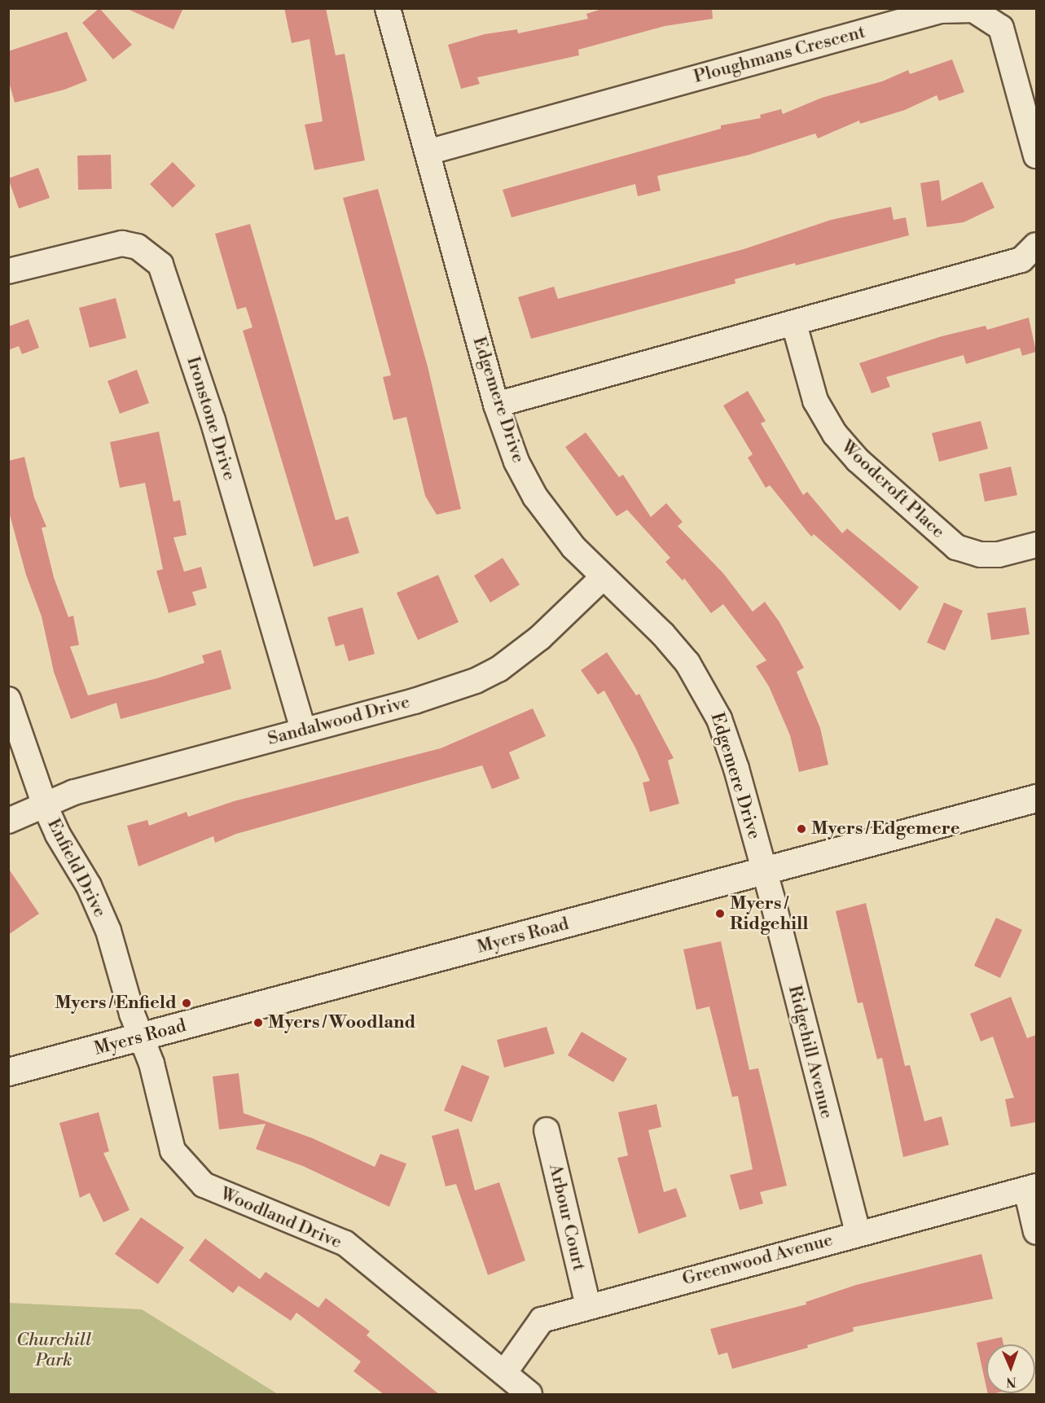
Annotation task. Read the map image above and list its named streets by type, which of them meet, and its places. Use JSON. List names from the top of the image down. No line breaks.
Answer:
{"streets":{"main road":["Myers Road"],"street":["Ploughmans Crescent","Edgemere Drive","Ironstone Drive","Woodcroft Place","Sandalwood Drive","Enfield Drive","Ridgehill Avenue","Arbour Court","Woodland Drive","Greenwood Avenue"]},"crossings":[["Ploughmans Crescent","Edgemere Drive"],["Edgemere Drive","Sandalwood Drive"],["Edgemere Drive","Myers Road"],["Edgemere Drive","Ridgehill Avenue"],["Ironstone Drive","Sandalwood Drive"],["Sandalwood Drive","Enfield Drive"],["Enfield Drive","Myers Road"],["Enfield Drive","Woodland Drive"],["Myers Road","Ridgehill Avenue"],["Myers Road","Woodland Drive"],["Ridgehill Avenue","Greenwood Avenue"],["Arbour Court","Greenwood Avenue"],["Woodland Drive","Greenwood Avenue"]],"parks":["Churchill Park"],"places":["Myers / Edgemere","Myers / Ridgehill","Myers / Enfield","Myers / Woodland"],"north":"bottom"}
